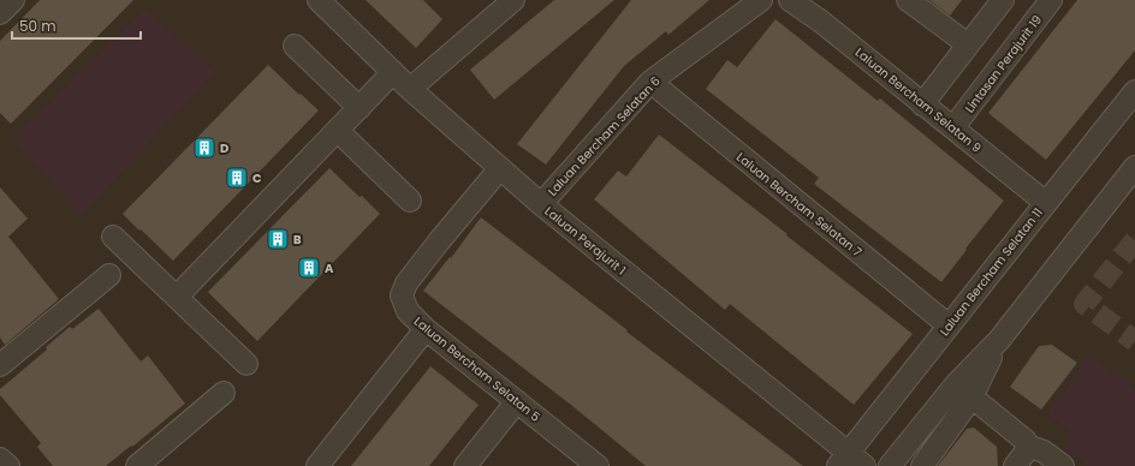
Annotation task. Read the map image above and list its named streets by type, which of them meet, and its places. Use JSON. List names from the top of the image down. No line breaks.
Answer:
{"streets":{"street":["Lintasan Perajurit 19","Laluan Bercham Selatan 9","Laluan Bercham Selatan 6","Laluan Bercham Selatan 7","Laluan Perajurit 1","Laluan Bercham Selatan 11","Laluan Bercham Selatan 5"]},"crossings":[["Lintasan Perajurit 19","Laluan Bercham Selatan 9"],["Laluan Bercham Selatan 9","Laluan Bercham Selatan 11"],["Laluan Bercham Selatan 6","Laluan Bercham Selatan 7"],["Laluan Bercham Selatan 6","Laluan Perajurit 1"],["Laluan Bercham Selatan 7","Laluan Bercham Selatan 11"],["Laluan Perajurit 1","Laluan Bercham Selatan 11"],["Laluan Perajurit 1","Laluan Bercham Selatan 5"]],"places":{"building":["D","C","B","A"]},"scale_bar":"50 m"}
